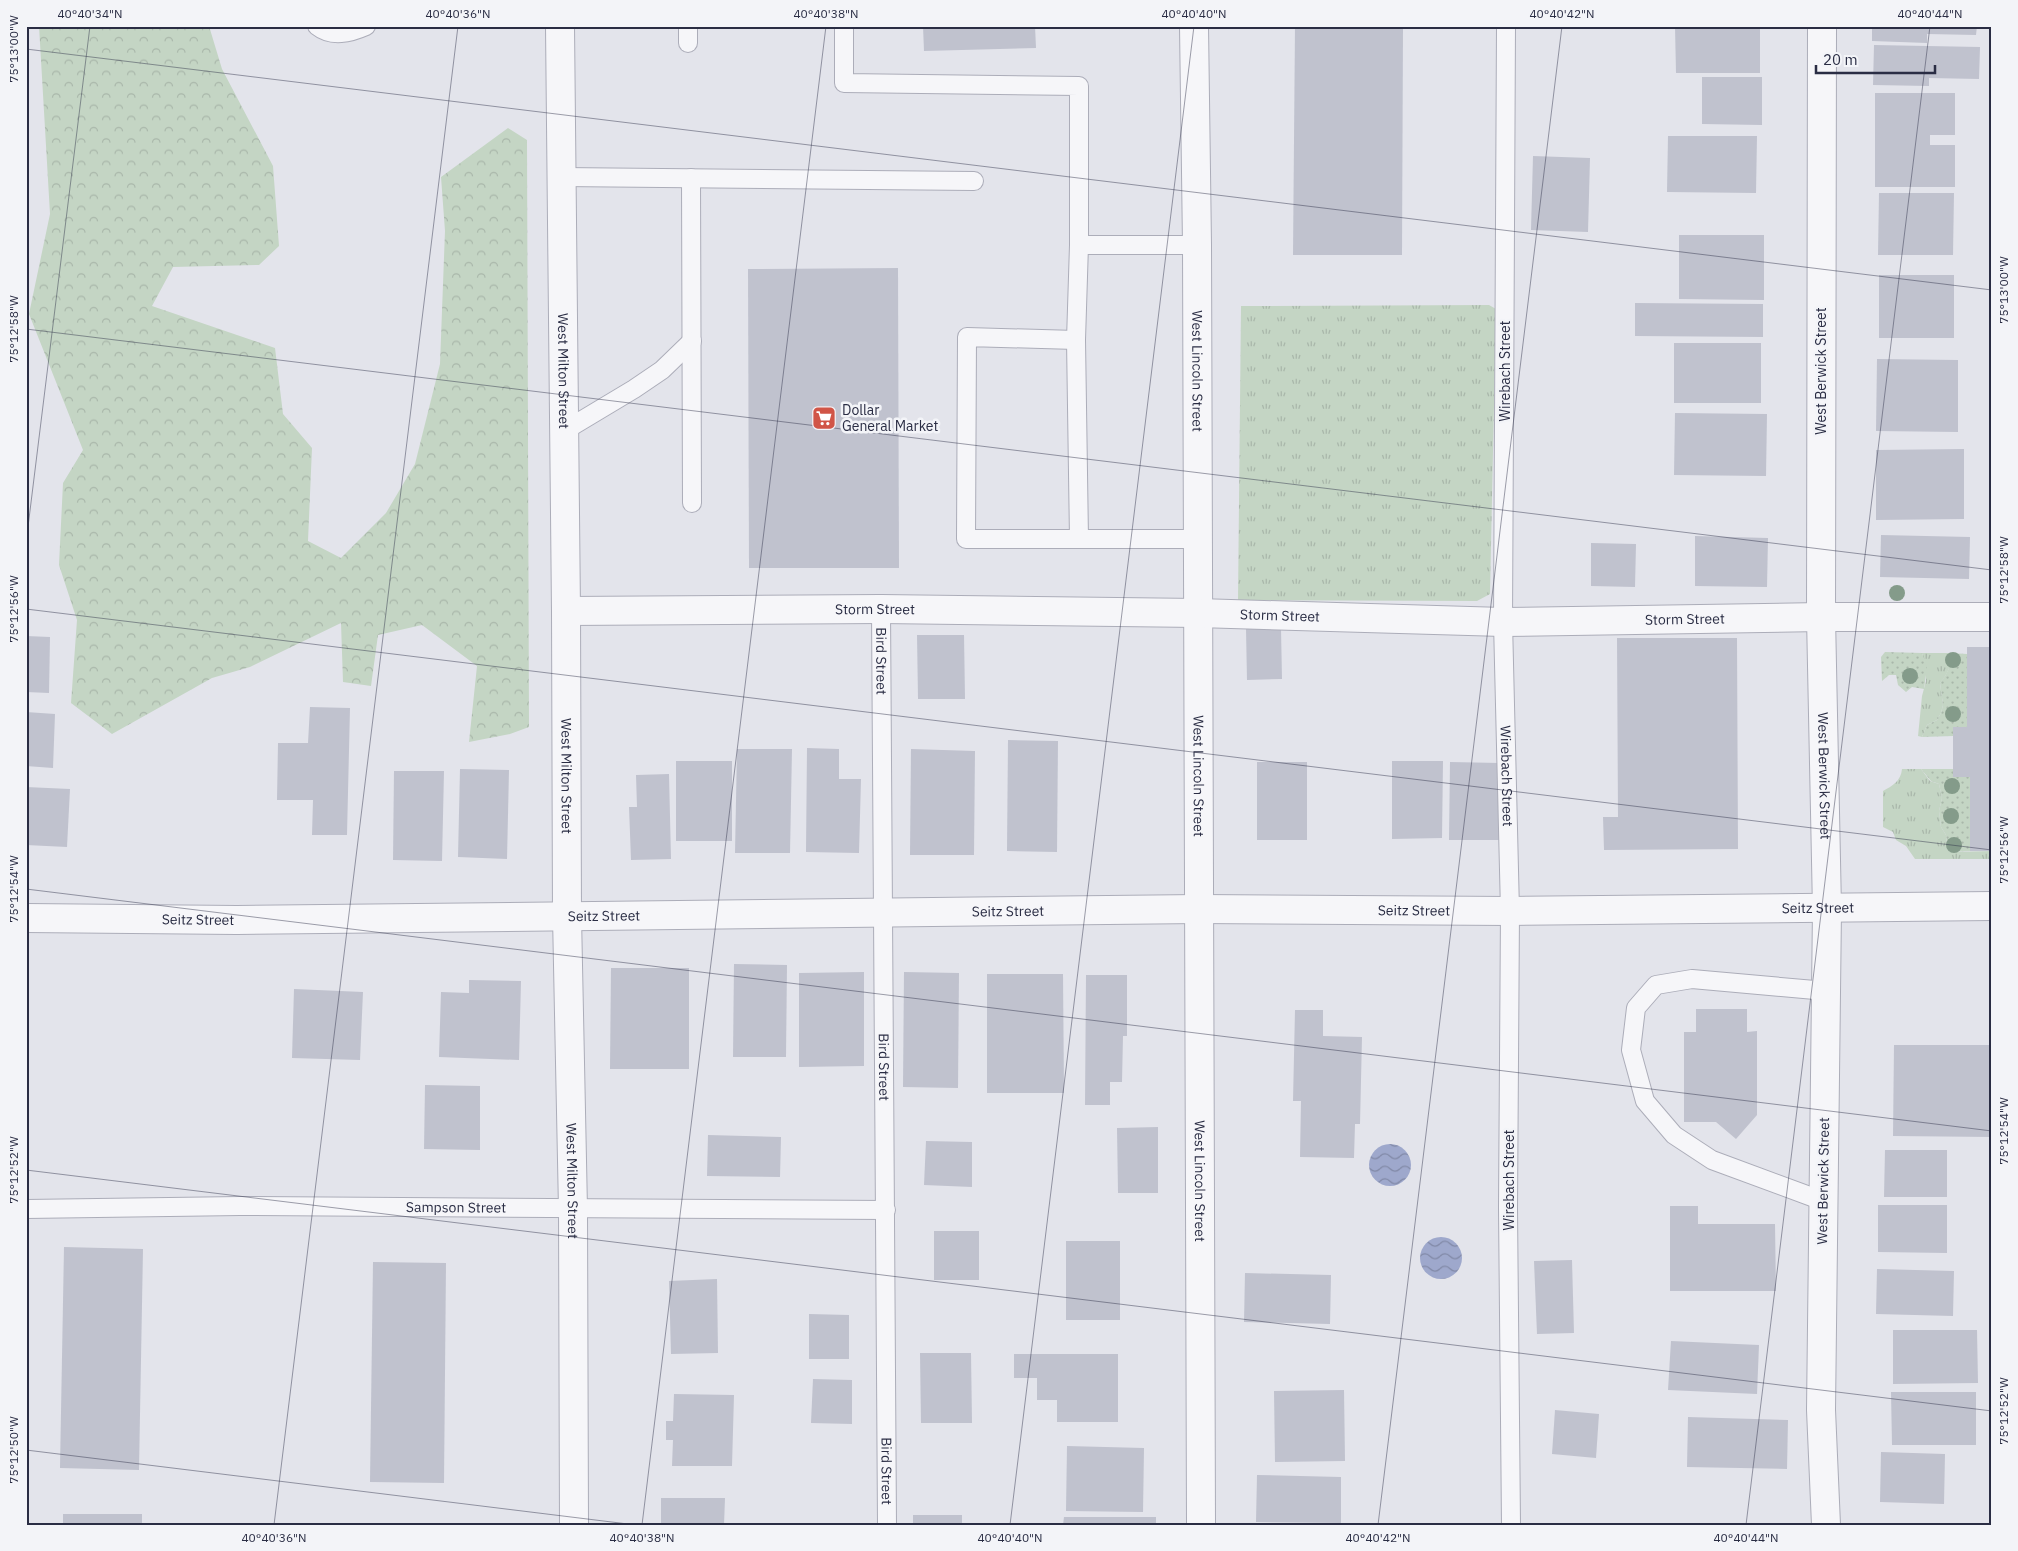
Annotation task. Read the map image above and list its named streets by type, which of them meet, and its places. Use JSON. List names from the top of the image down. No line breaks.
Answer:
{"streets":{"street":["West Lincoln Street","West Milton Street","West Berwick Street","Storm Street","Seitz Street"],"lane":["Wirebach Street","Bird Street","Sampson Street"]},"crossings":[["West Lincoln Street","Storm Street"],["West Lincoln Street","Seitz Street"],["West Milton Street","Storm Street"],["West Milton Street","Seitz Street"],["West Milton Street","Sampson Street"],["Wirebach Street","Storm Street"],["Wirebach Street","Seitz Street"],["West Berwick Street","Storm Street"],["West Berwick Street","Seitz Street"],["Storm Street","Bird Street"],["Bird Street","Seitz Street"],["Bird Street","Sampson Street"]],"places":{"supermarket":["Dollar General Market"]},"scale_bar":"20 m","coordinates":["40°40'34\"N","40°40'36\"N","40°40'38\"N","40°40'40\"N","40°40'42\"N","40°40'44\"N","75°13'00\"W","75°12'58\"W","75°12'56\"W","75°12'54\"W","75°12'52\"W","75°12'50\"W"]}
